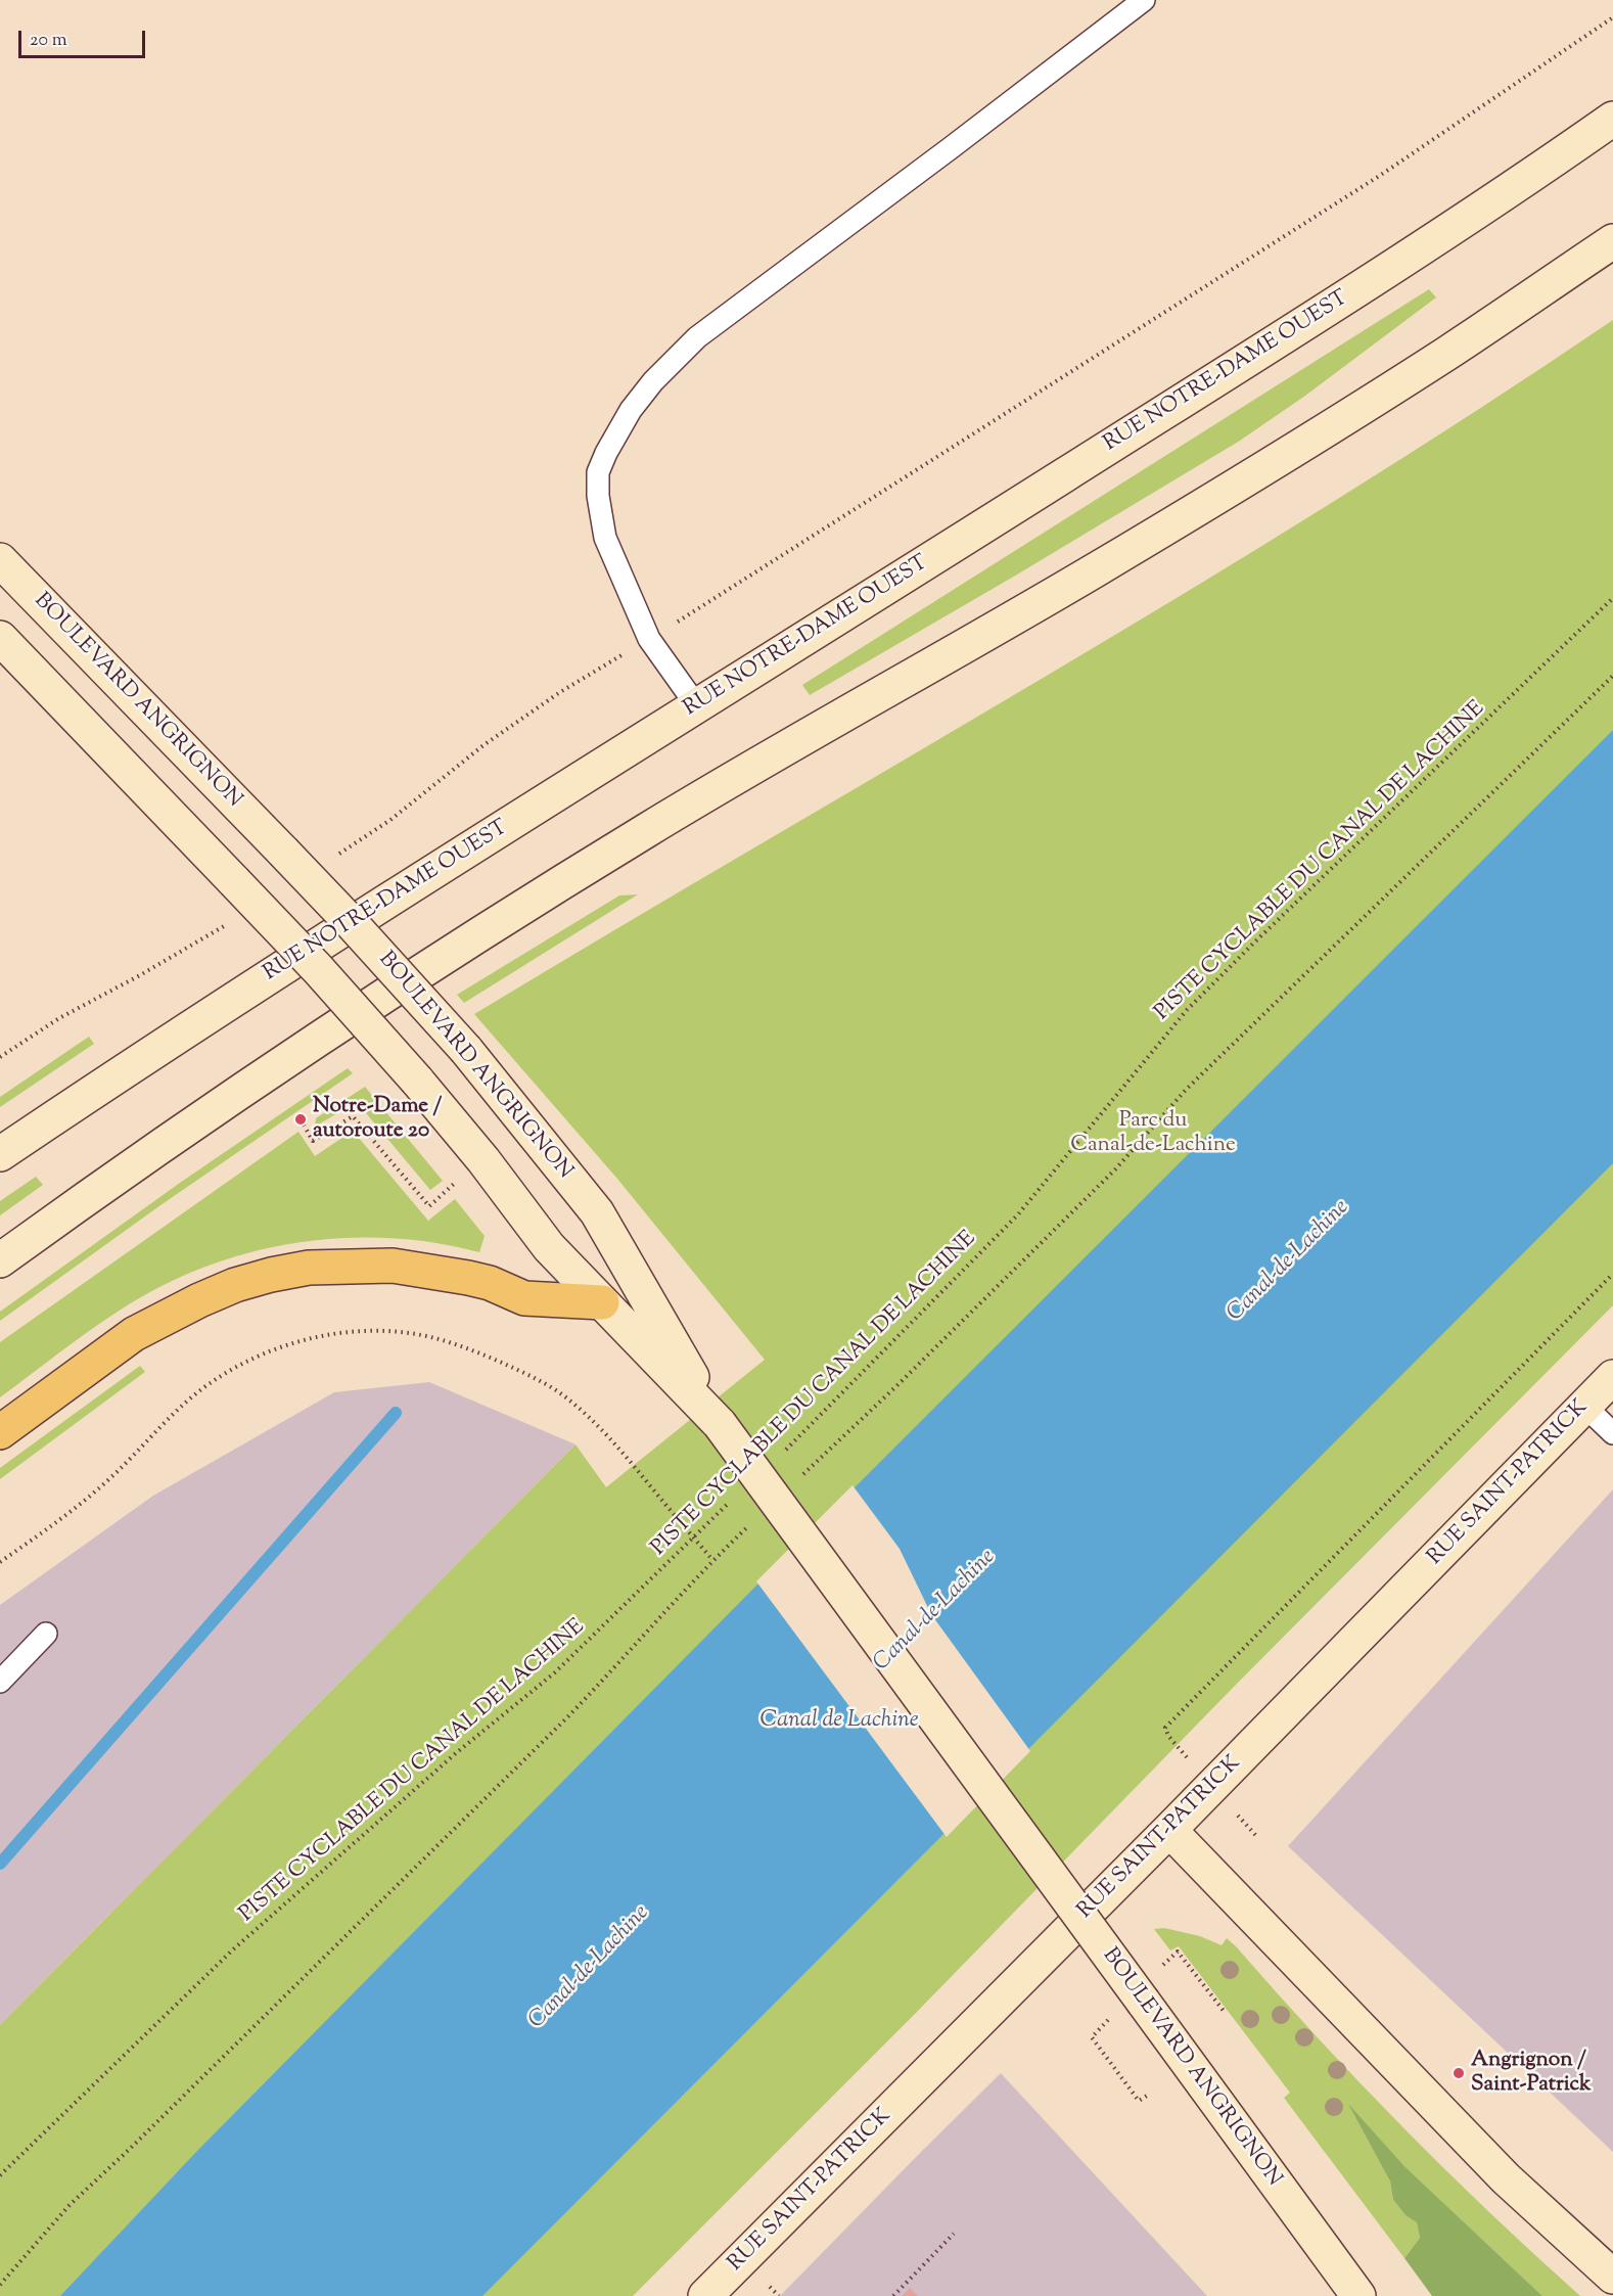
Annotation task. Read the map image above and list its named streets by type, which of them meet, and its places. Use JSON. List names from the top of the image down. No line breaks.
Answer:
{"streets":{"main road":["RUE NOTRE-DAME OUEST","BOULEVARD ANGRIGNON","RUE SAINT-PATRICK"],"path":["PISTE CYCLABLE DU CANAL DE LACHINE"]},"water":["Canal-de-Lachine","Canal de Lachine"],"parks":["Parc du Canal-de-Lachine"],"places":["Notre-Dame / autoroute 20","Angrignon / Saint-Patrick"],"scale_bar":"20 m"}
